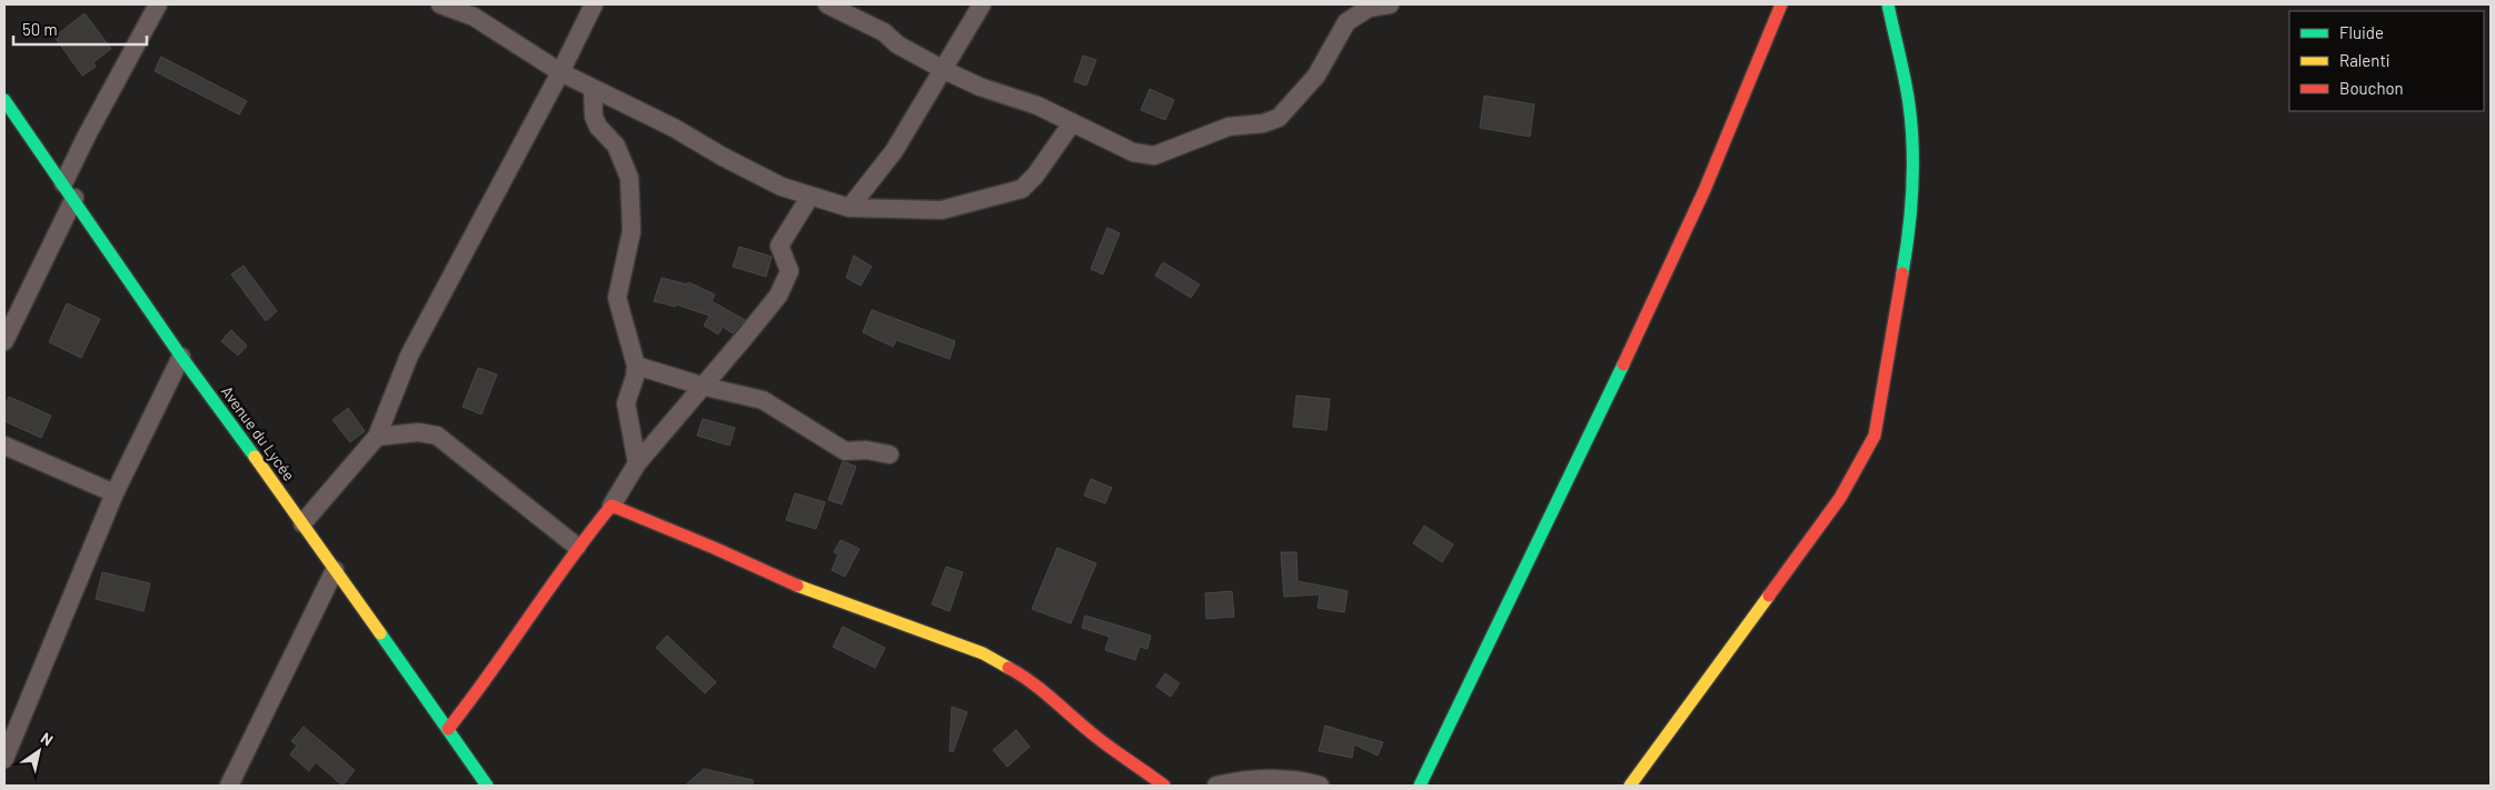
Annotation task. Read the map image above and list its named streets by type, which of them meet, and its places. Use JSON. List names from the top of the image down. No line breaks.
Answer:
{"streets":{"street":["Avenue du Lycée"]},"legend":["Fluide","Ralenti","Bouchon"],"scale_bar":"50 m","north":"top right"}
